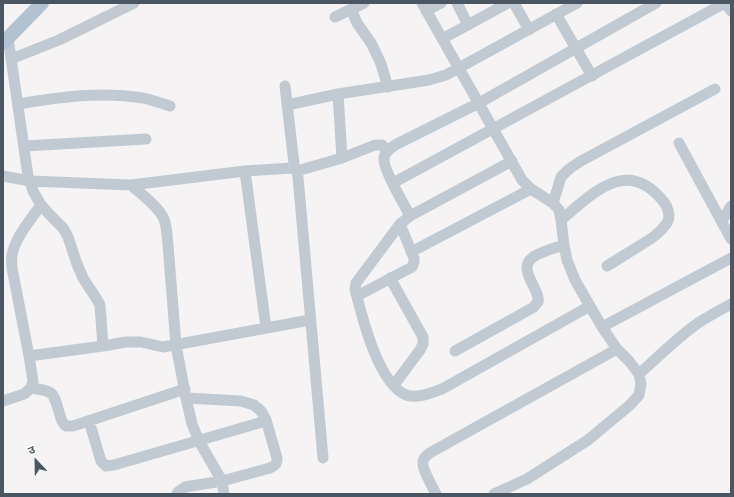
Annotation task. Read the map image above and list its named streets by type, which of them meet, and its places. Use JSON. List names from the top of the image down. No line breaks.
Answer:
{"north":"top"}
